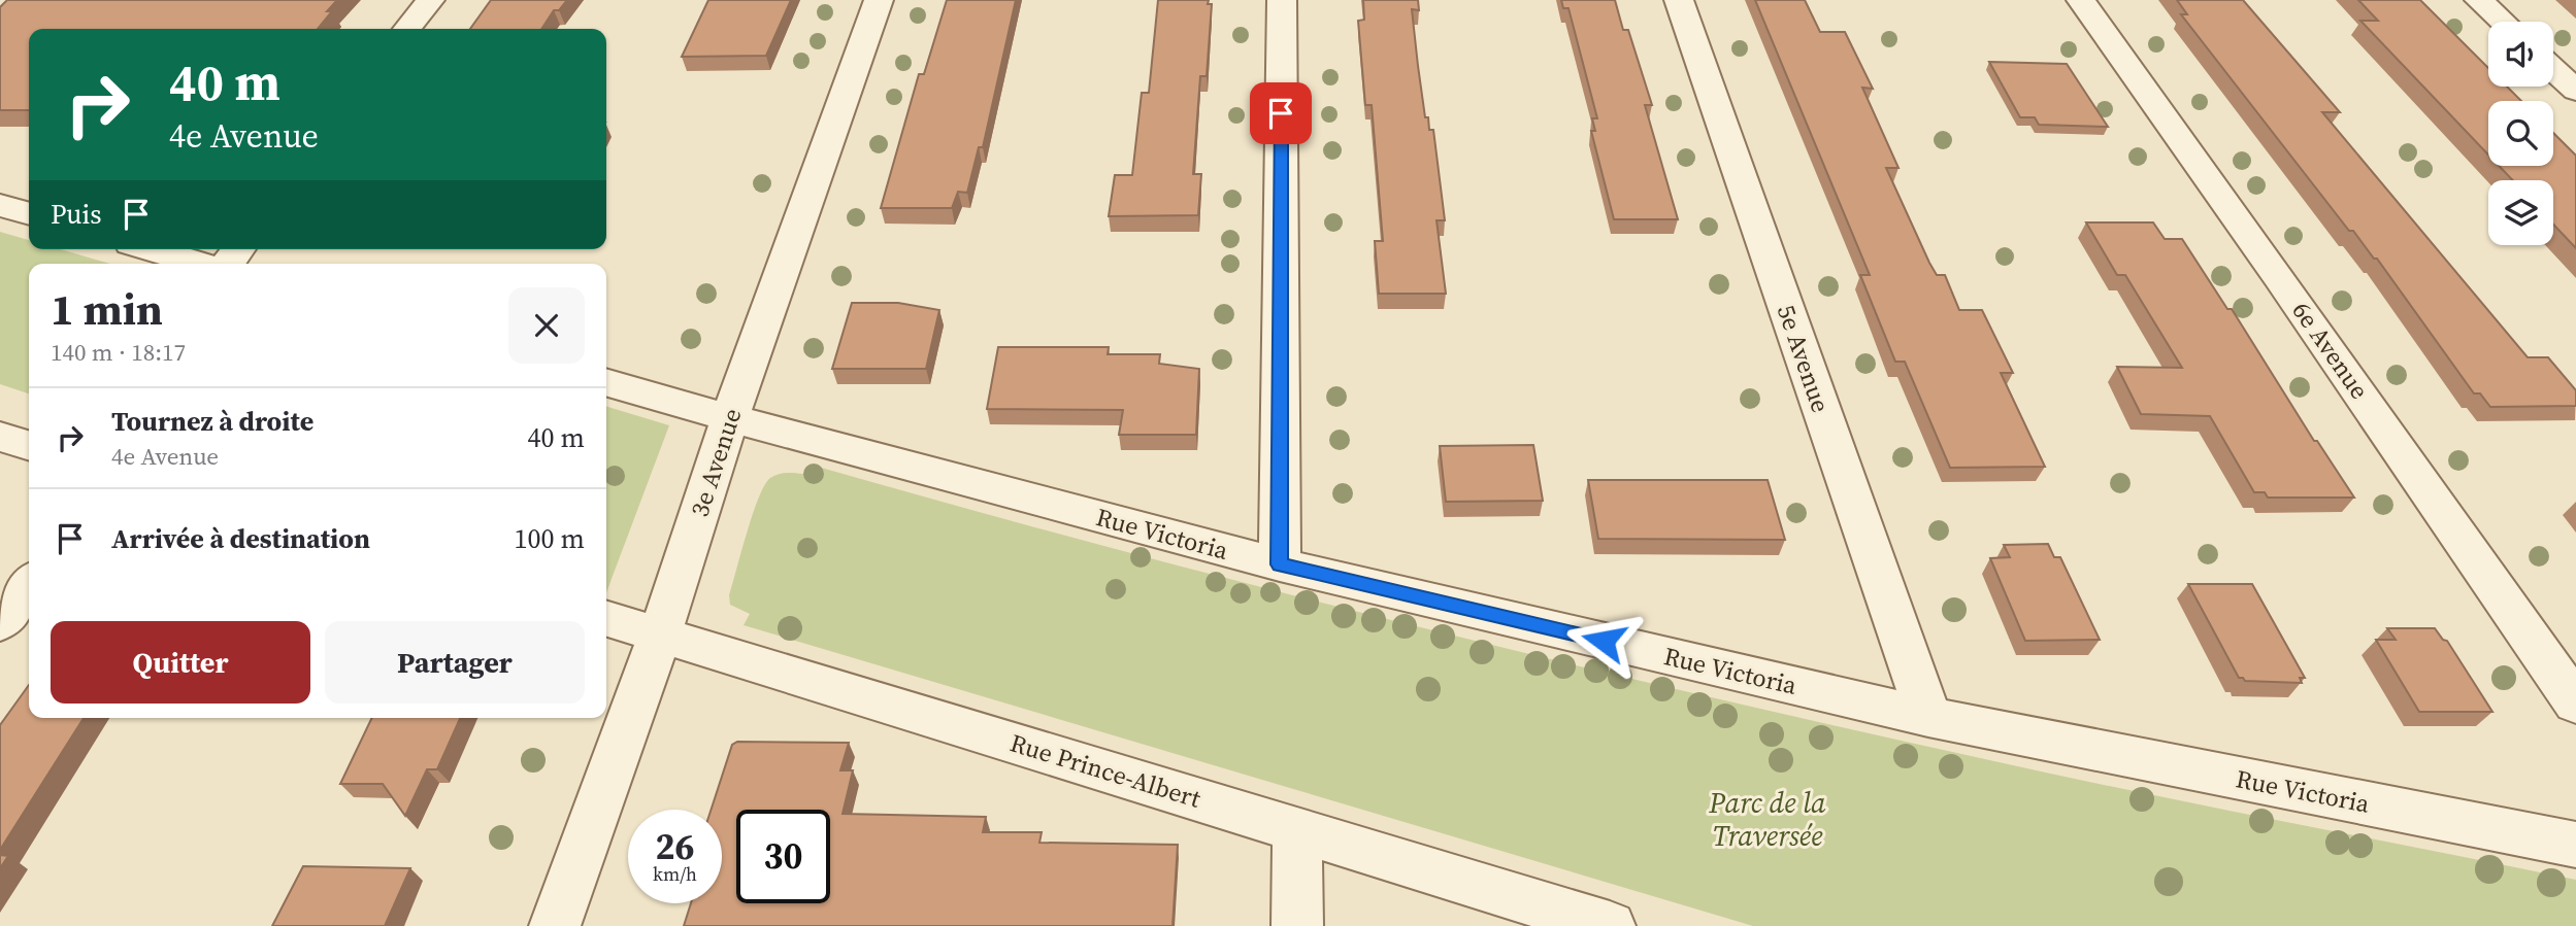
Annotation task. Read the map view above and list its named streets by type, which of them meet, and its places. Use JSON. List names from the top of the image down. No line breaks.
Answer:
{"streets":{"street":["6e Avenue","5e Avenue","3e Avenue","Rue Victoria","Rue Prince-Albert"]},"crossings":[["5e Avenue","Rue Victoria"],["3e Avenue","Rue Victoria"],["3e Avenue","Rue Prince-Albert"]],"parks":["Parc de la Traversée"],"page":{"turn":["40 m","4e Avenue"],"then":"Puis","heading":["1 min","140 m · 18:17"],"list":[{"name":"Tournez à droite","note":"4e Avenue","value":"40 m"},{"name":"Arrivée à destination","value":"100 m"}],"buttons":["Quitter","Partager"],"speed":"26 km/h","limit":"30"}}
